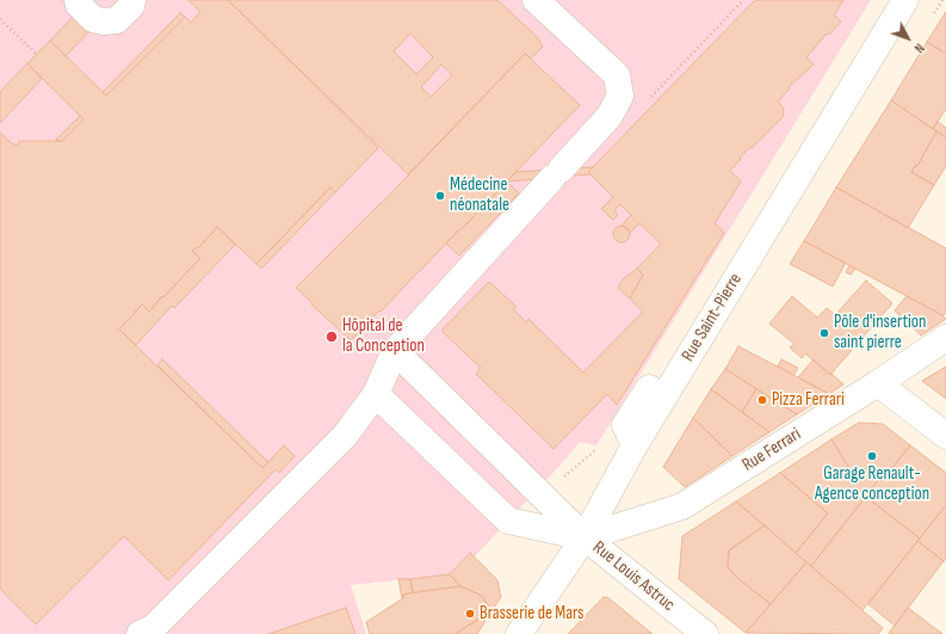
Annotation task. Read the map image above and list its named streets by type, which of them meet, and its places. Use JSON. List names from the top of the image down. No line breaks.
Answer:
{"streets":{"street":["Rue Saint-Pierre","Rue Ferrari","Rue Louis Astruc"]},"crossings":[["Rue Saint-Pierre","Rue Ferrari"],["Rue Saint-Pierre","Rue Louis Astruc"],["Rue Ferrari","Rue Louis Astruc"]],"places":["Médecine néonatale","Pôle d'insertion saint pierre","Hôpital de la Conception","Pizza Ferrari","Garage Renault- Agence conception","Brasserie de Mars"],"north":"bottom right"}
